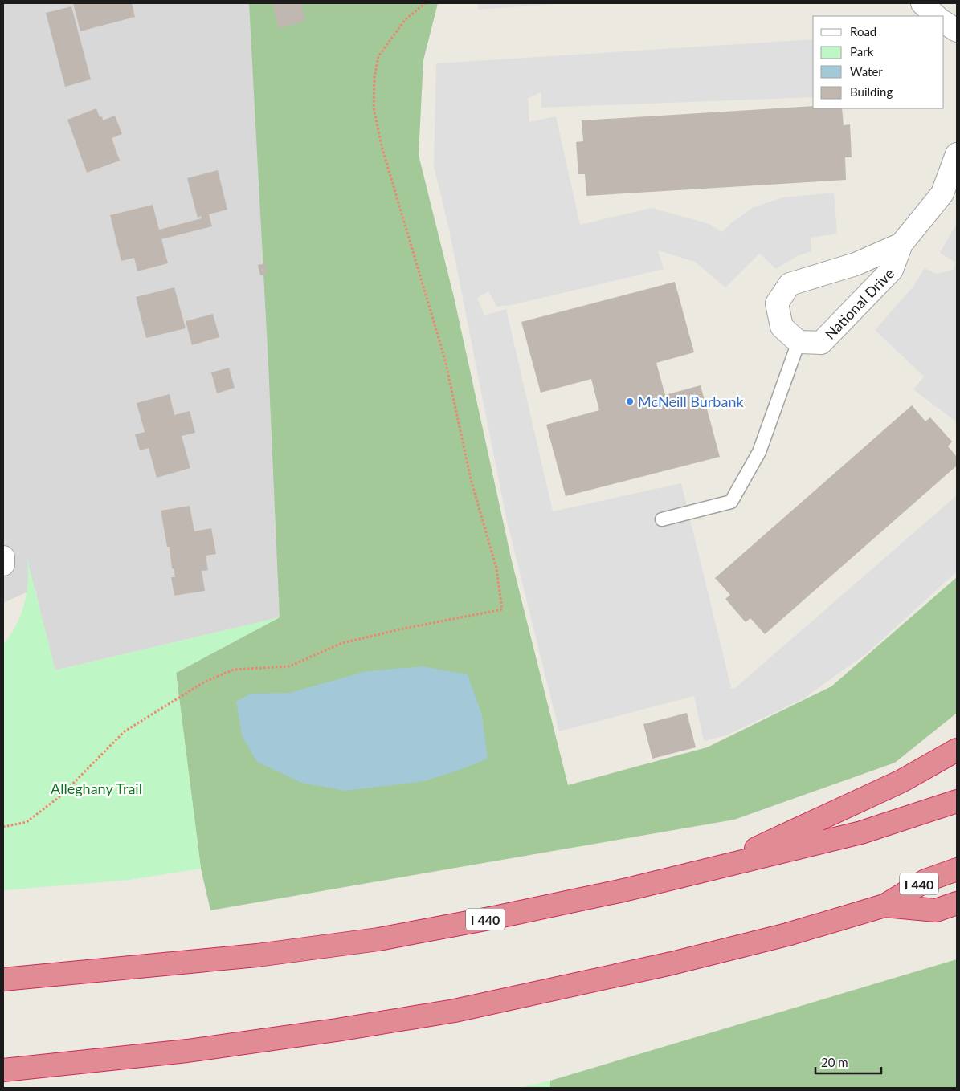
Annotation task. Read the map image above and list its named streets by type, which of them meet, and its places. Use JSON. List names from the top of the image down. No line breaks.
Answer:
{"streets":{"highway":["I 440"],"street":["National Drive"]},"parks":["Alleghany Trail"],"places":["McNeill Burbank"],"legend":["Road","Park","Water","Building"],"scale_bar":"20 m"}
